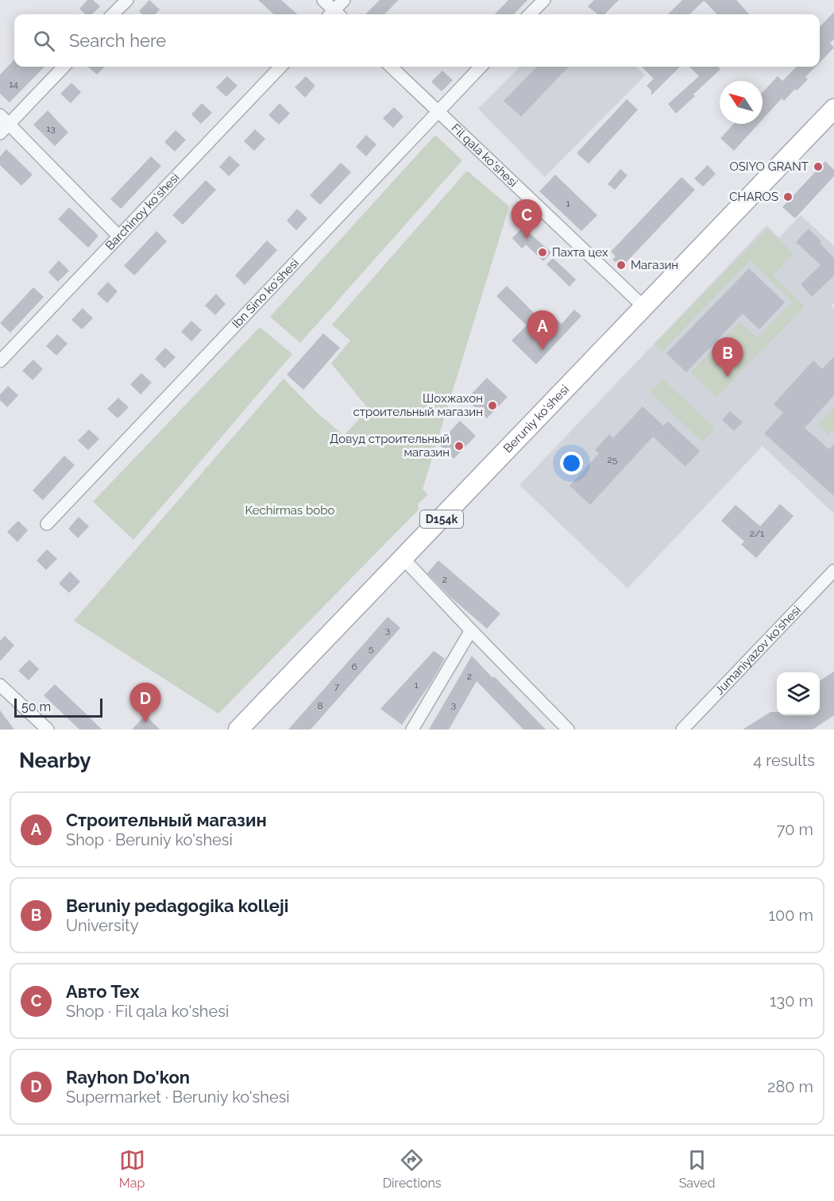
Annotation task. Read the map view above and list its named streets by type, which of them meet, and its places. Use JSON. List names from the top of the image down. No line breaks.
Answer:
{"streets":{"main road":["Beruniy ko'shesi","D154k"],"street":["Fil qala ko'shesi","Barchinoy ko'shesi","Ibn Sino ko'shesi","Jumaniyazov ko'shesi"]},"crossings":[["Fil qala ko'shesi","Ibn Sino ko'shesi"],["Fil qala ko'shesi","Beruniy ko'shesi"]],"parks":["Kechirmas bobo"],"places":["OSIYO GRANT","CHAROS","Пахта цех","Магазин","Шохжахон строительный магазин","Довуд строительный магазин"],"house_numbers":["14","13","1","25","2/1","2","3","5","6","2","1","7","3","8"],"scale_bar":"50 m","north":"top left","page":{"search":"Search here","pins":["C","A","B","D"],"scale":"50 m","heading":["Nearby","4 results"],"list":[{"mark":"A","name":"Строительный магазин","note":"Shop · Beruniy ko'shesi","value":"70 m"},{"mark":"B","name":"Beruniy pedagogika kolleji","note":"University","value":"100 m"},{"mark":"C","name":"Авто Тех","note":"Shop · Fil qala ko'shesi","value":"130 m"},{"mark":"D","name":"Rayhon Do'kon","note":"Supermarket · Beruniy ko'shesi","value":"280 m"}],"nav":["Map","Directions","Saved"]}}
